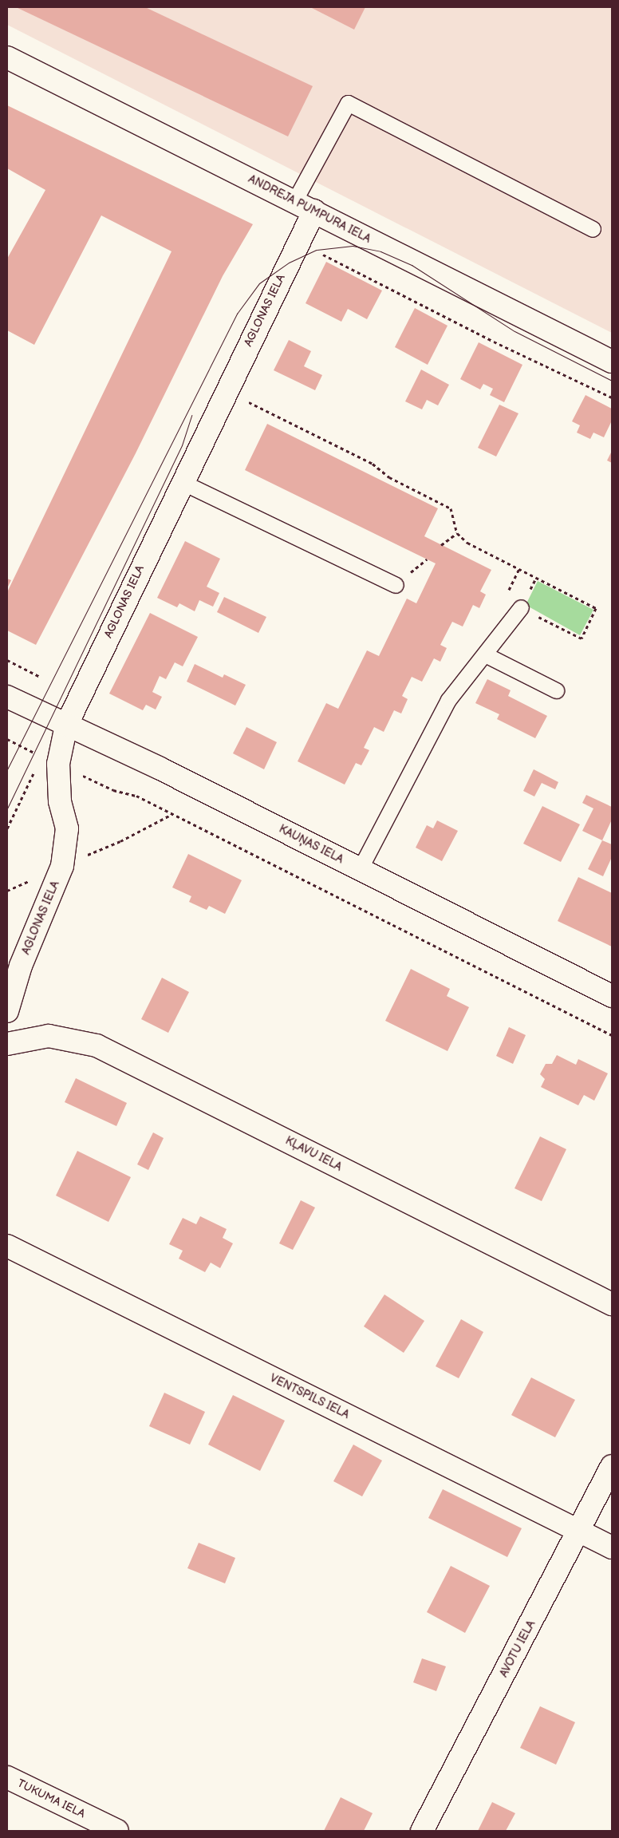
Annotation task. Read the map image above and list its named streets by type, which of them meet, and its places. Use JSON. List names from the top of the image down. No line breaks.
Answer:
{"streets":{"street":["ANDREJA PUMPURA IELA","AGLONAS IELA","KAUŅAS IELA","KĻAVU IELA","VENTSPILS IELA","AVOTU IELA","TUKUMA IELA"]},"crossings":[["ANDREJA PUMPURA IELA","AGLONAS IELA"],["AGLONAS IELA","KAUŅAS IELA"],["VENTSPILS IELA","AVOTU IELA"]]}
